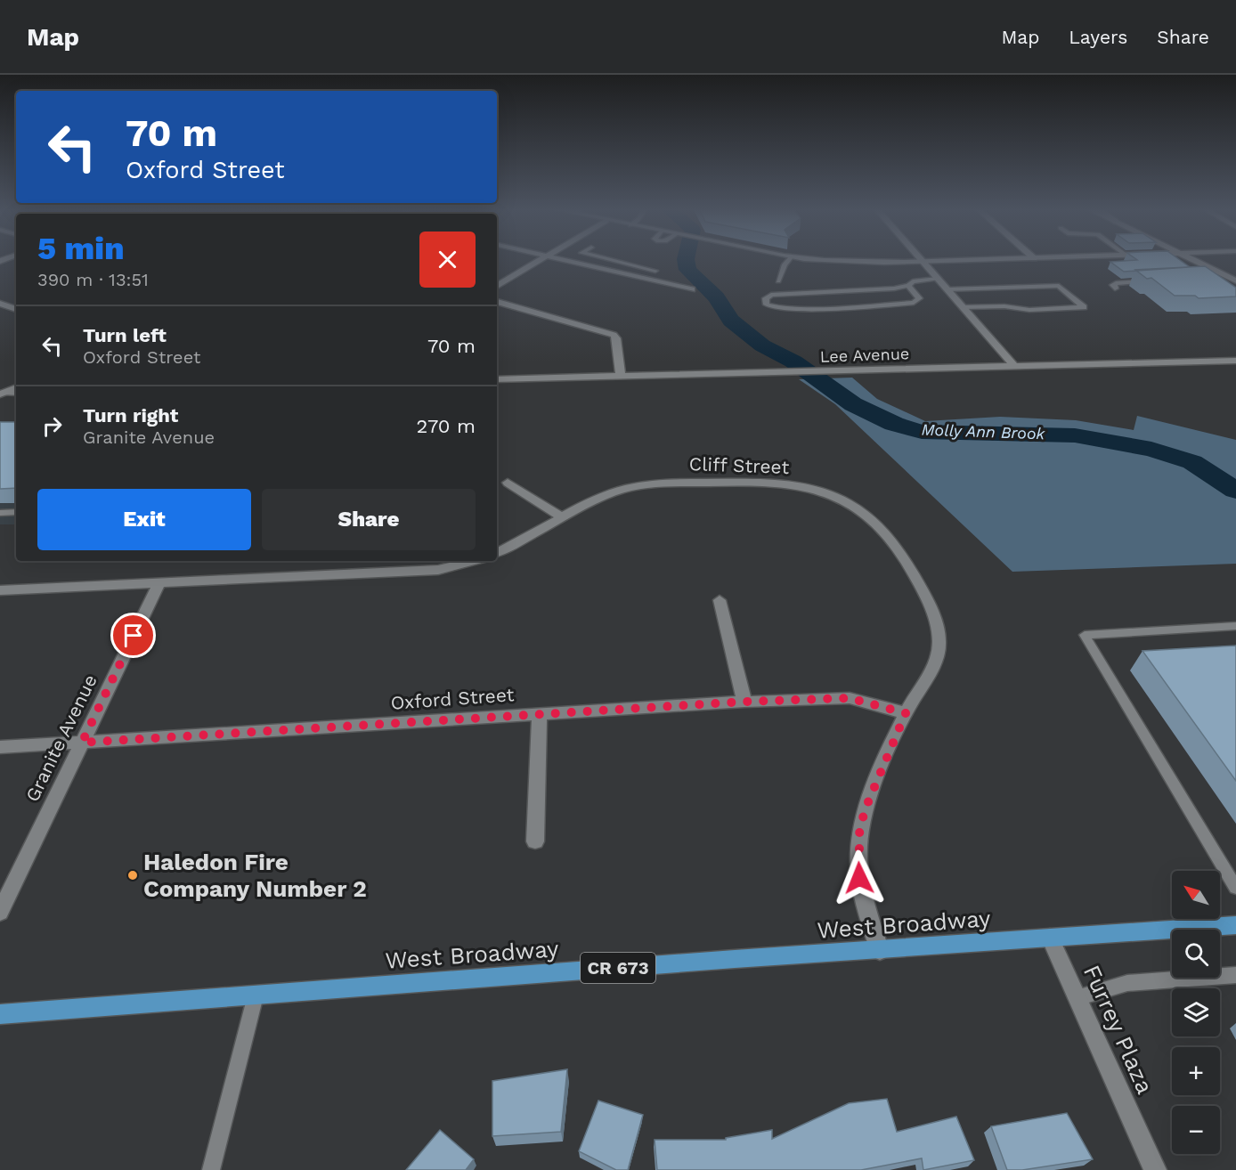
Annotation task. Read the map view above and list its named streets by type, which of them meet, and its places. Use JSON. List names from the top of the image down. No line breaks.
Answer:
{"streets":{"main road":["West Broadway","CR 673"],"street":["Lee Avenue","Cliff Street","Oxford Street","Granite Avenue","Furrey Plaza"]},"crossings":[["Cliff Street","Oxford Street"],["Cliff Street","West Broadway"],["Oxford Street","Granite Avenue"],["West Broadway","Furrey Plaza"]],"water":["Molly Ann Brook"],"places":["Haledon Fire Company Number 2"],"north":"top left","page":{"header":"Map","nav":["Map","Layers","Share"],"turn":["70 m","Oxford Street"],"heading":["5 min","390 m · 13:51"],"list":[{"name":"Turn left","note":"Oxford Street","value":"70 m"},{"name":"Turn right","note":"Granite Avenue","value":"270 m"}],"buttons":["Exit","Share"],"map_buttons":["+","−"]}}
